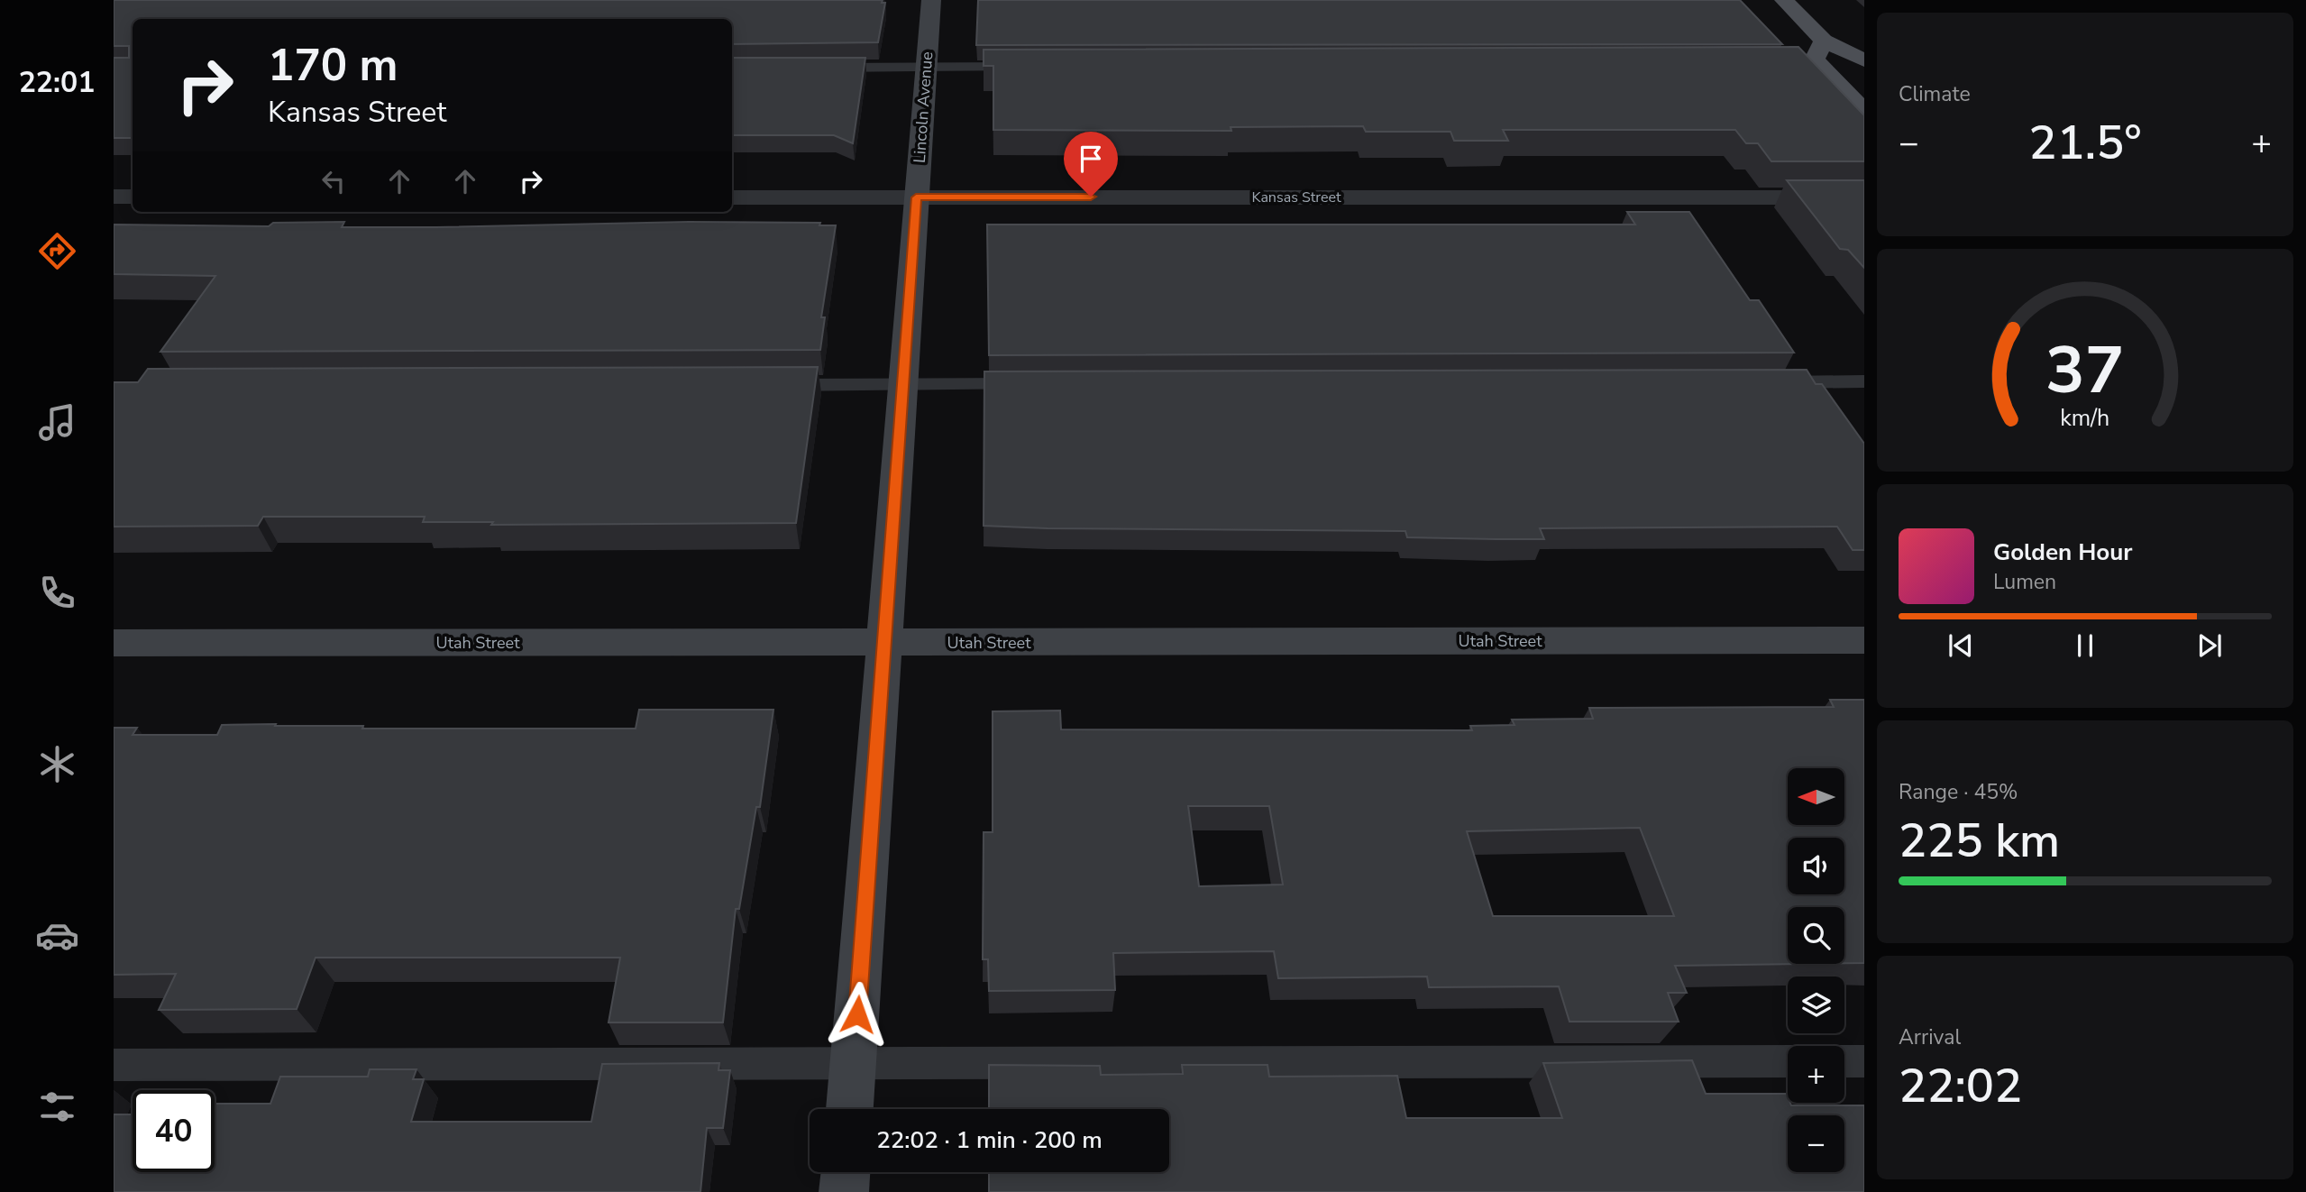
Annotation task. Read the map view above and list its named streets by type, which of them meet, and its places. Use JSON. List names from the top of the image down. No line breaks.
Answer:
{"streets":{"street":["Lincoln Avenue","Kansas Street","Utah Street"]},"crossings":[["Lincoln Avenue","Kansas Street"],["Lincoln Avenue","Utah Street"]],"north":"left","page":{"tabs":"22:01","tile":["Climate",["Range · 45%","225 km"],["Arrival","22:02"]],"turn":["170 m","Kansas Street"],"heat":["−","21.5°","+"],"song":["Golden Hour","Lumen"],"map_buttons":["+","−"],"limit":"40","trip":"22:02 · 1 min · 200 m","gauge":["37","km/h"]}}
